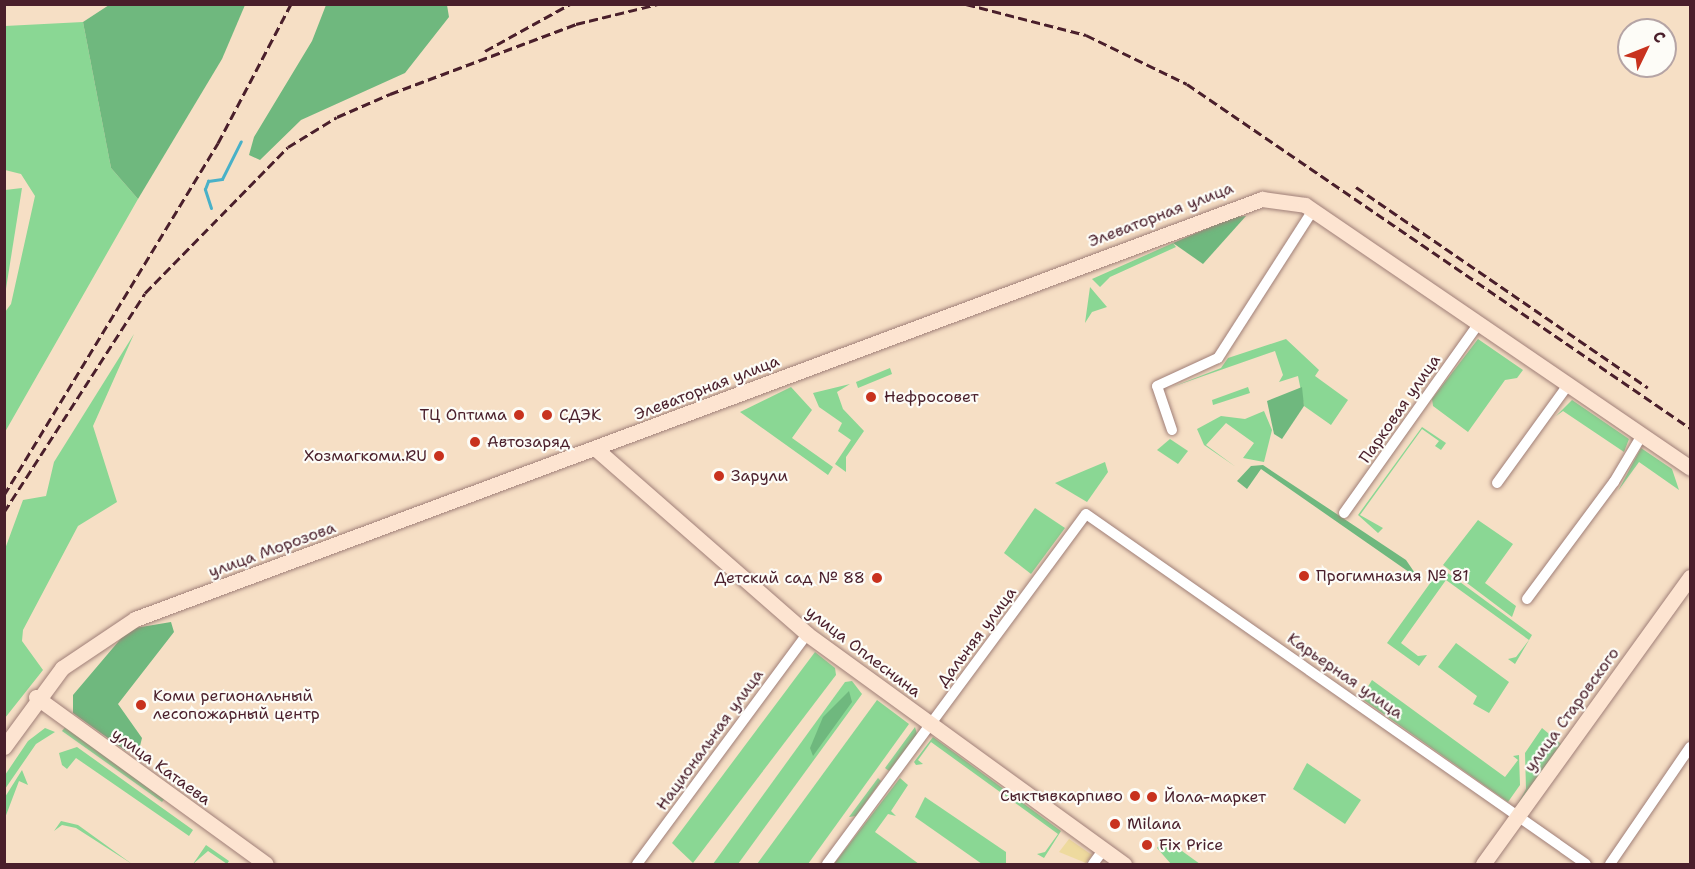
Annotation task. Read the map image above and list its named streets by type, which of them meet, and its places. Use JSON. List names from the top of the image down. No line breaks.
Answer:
{"streets":{"main road":["Элеваторная улица","улица Морозова","улица Оплеснина","улица Старовского","улица Катаева"],"street":["Парковая улица","Дальняя улица","Карьерная улица","Национальная улица"]},"crossings":[["Элеваторная улица","Парковая улица"],["Элеваторная улица","улица Морозова"],["Элеваторная улица","улица Оплеснина"],["улица Морозова","улица Оплеснина"],["улица Морозова","улица Катаева"],["Дальняя улица","улица Оплеснина"],["Дальняя улица","Карьерная улица"],["улица Оплеснина","Национальная улица"],["Карьерная улица","улица Старовского"]],"places":["Нефросовет","ТЦ Оптима","СДЭК","Автозаряд","Хозмагкоми.RU","Зарули","Прогимназия № 81","Детский сад № 88","Коми региональный лесопожарный центр","Сыктывкарпиво","Йола-маркет","Milana","Fix Price"],"north":"top right"}
